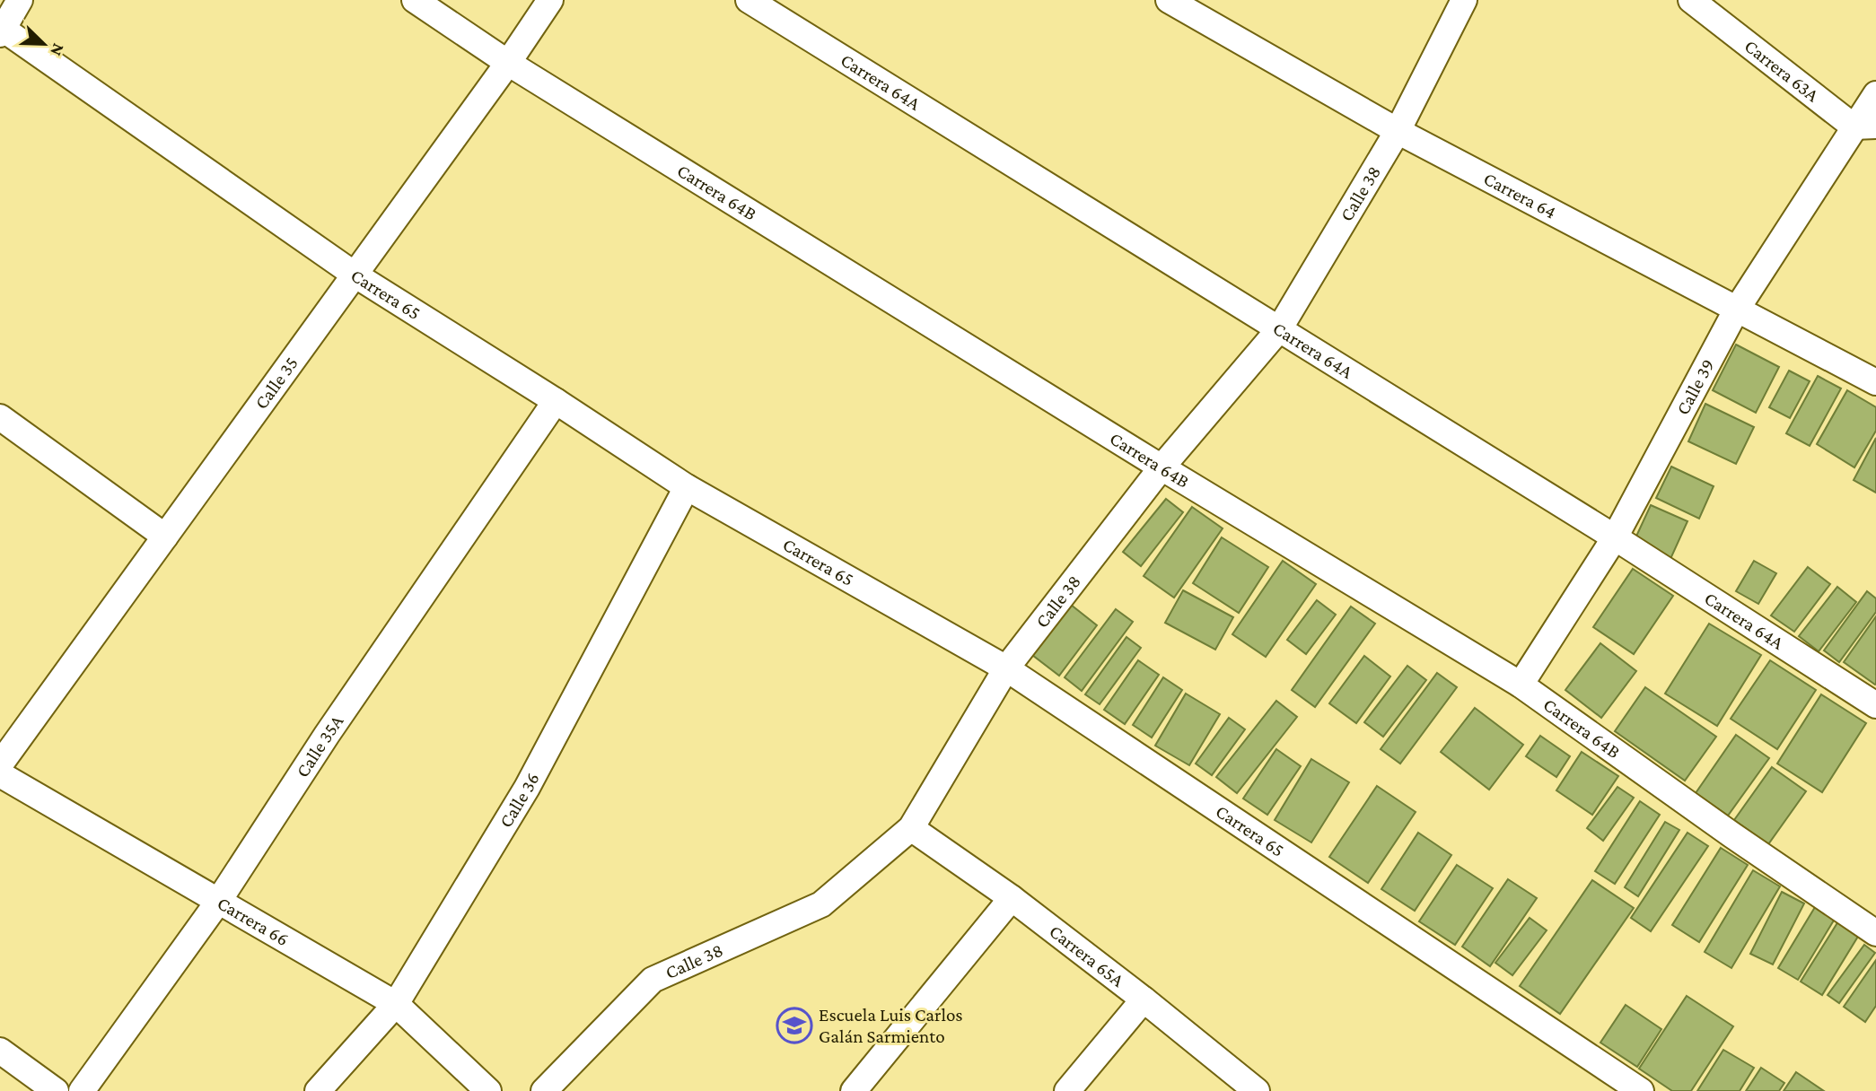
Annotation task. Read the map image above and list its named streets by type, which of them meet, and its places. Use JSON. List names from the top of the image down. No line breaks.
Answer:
{"streets":{"street":["Carrera 63A","Carrera 64A","Carrera 64B","Calle 38","Carrera 64","Carrera 65","Calle 35","Calle 39","Calle 35A","Calle 36","Carrera 66","Carrera 65A"]},"crossings":[["Carrera 63A","Calle 39"],["Carrera 64A","Calle 38"],["Carrera 64A","Calle 39"],["Carrera 64B","Calle 38"],["Carrera 64B","Calle 35"],["Carrera 64B","Calle 39"],["Calle 38","Carrera 64"],["Calle 38","Carrera 65"],["Calle 38","Carrera 65A"],["Carrera 64","Calle 39"],["Carrera 65","Calle 35"],["Carrera 65","Calle 35A"],["Carrera 65","Calle 36"],["Calle 35A","Carrera 66"],["Calle 36","Carrera 66"]],"places":{"school or university":["Escuela Luis Carlos Galán Sarmiento"]},"north":"bottom right"}
